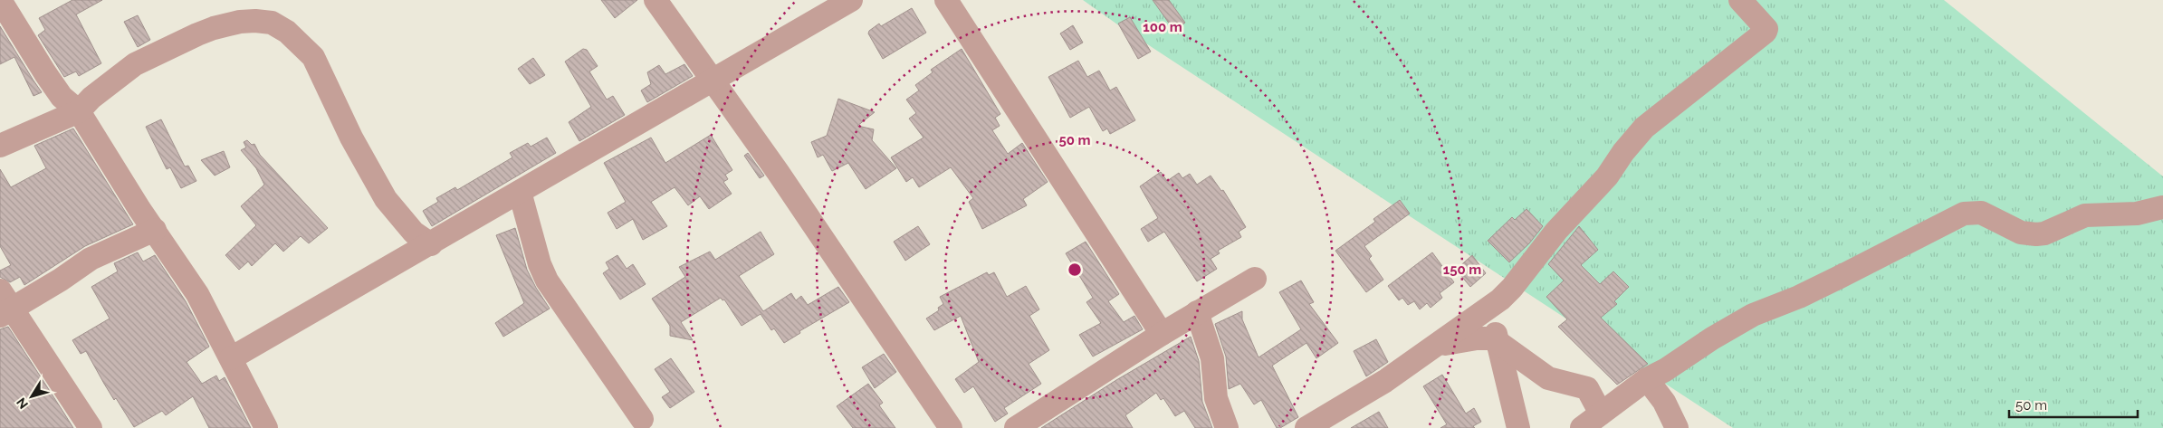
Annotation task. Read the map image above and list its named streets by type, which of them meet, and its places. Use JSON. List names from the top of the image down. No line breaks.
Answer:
{"scale_bar":"50 m","north":"bottom left","rings":["100 m","50 m","150 m"]}
